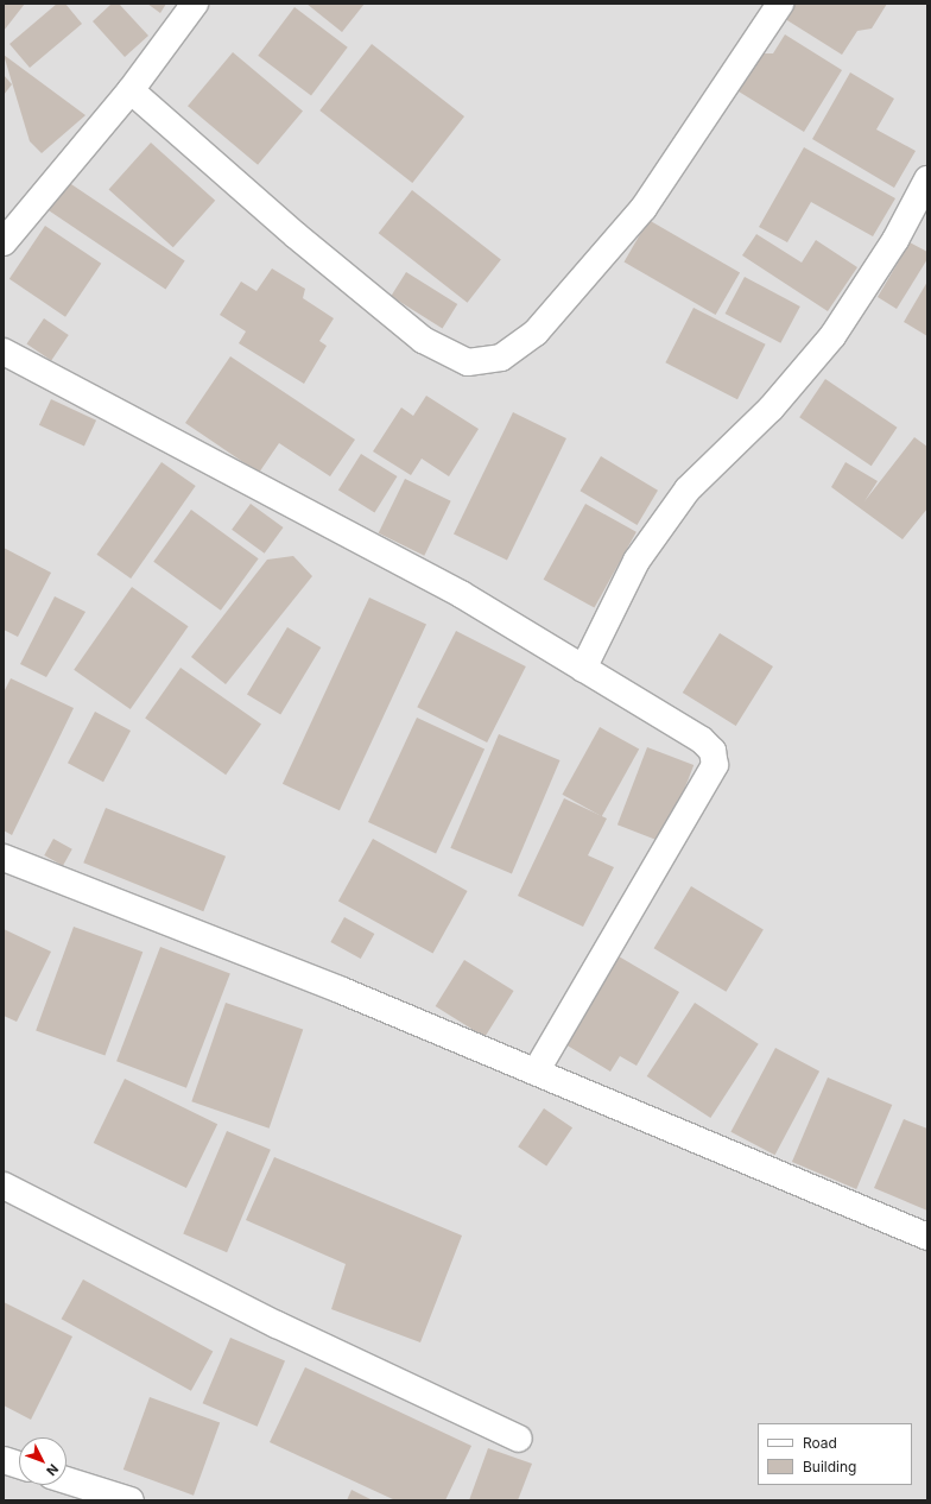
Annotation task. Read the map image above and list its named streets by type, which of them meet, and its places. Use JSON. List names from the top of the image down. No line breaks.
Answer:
{"legend":["Road","Building"],"north":"bottom right"}
